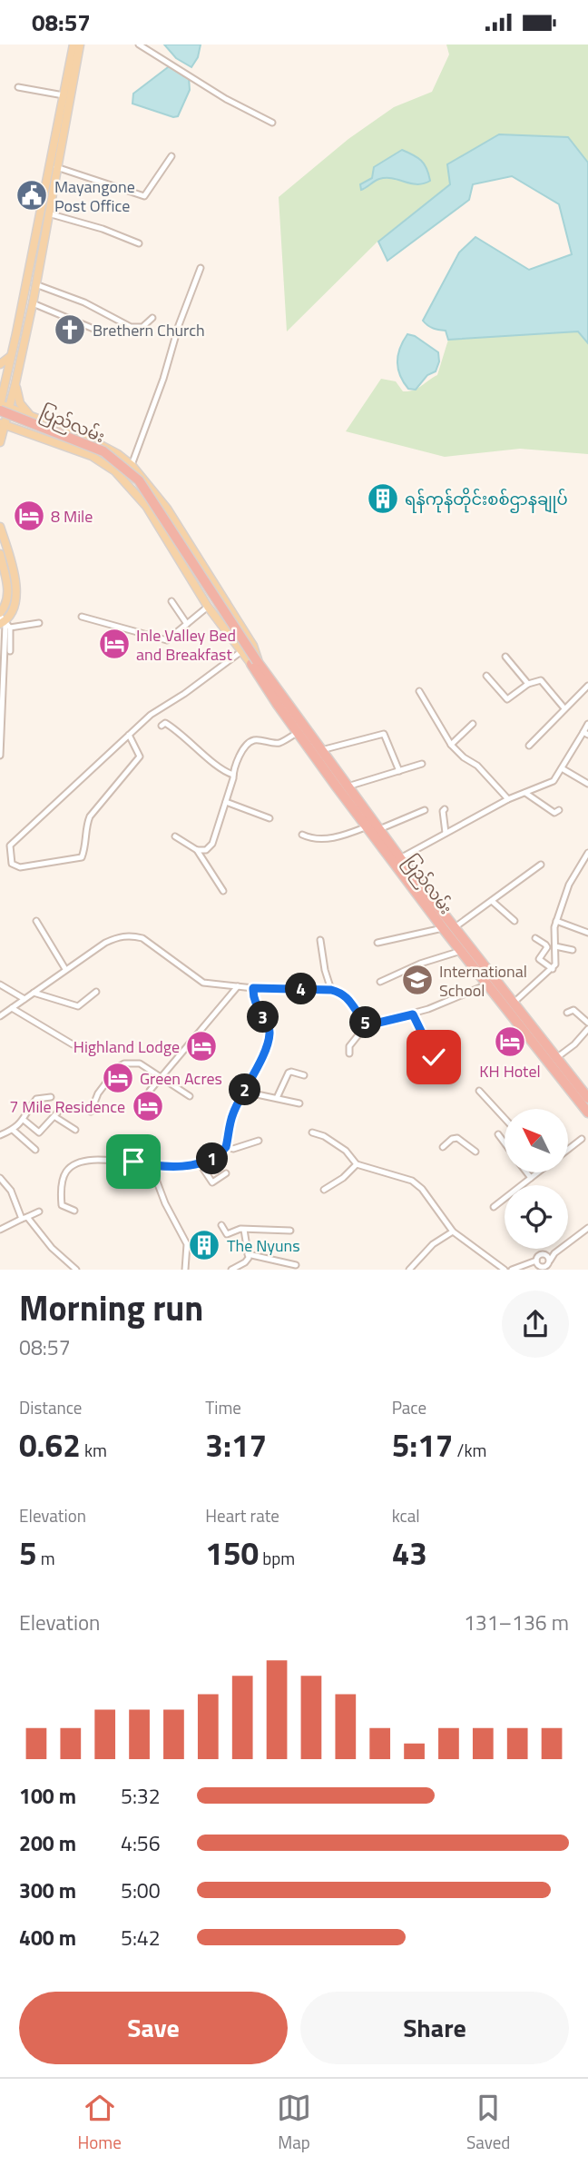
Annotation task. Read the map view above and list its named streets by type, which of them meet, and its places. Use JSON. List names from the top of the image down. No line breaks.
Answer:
{"streets":{"highway":["ပြည်လမ်း"]},"places":{"public building":["Mayangone Post Office"],"church":["Brethern Church"],"building":["ရန်ကုန်တိုင်းစစ်ဌာနချုပ်","The Nyuns"],"hotel":["8 Mile","Inle Valley Bed and Breakfast","KH Hotel","Highland Lodge","Green Acres","7 Mile Residence"],"school or university":["International School"]},"north":"top left","page":{"status":"08:57","pins":["4","3","5","2","1"],"heading":["Morning run","08:57"],"stats":[["Distance","0.62 km"],["Time","3:17"],["Pace","5:17 /km"],["Elevation","5 m"],["Heart rate","150 bpm"],["kcal","43"]],"chart":["Elevation","131–136 m"],"list":[{"name":"100 m","note":"5:32"},{"name":"200 m","note":"4:56"},{"name":"300 m","note":"5:00"},{"name":"400 m","note":"5:42"}],"buttons":["Save","Share"],"tabs":["Home","Map","Saved"]}}
